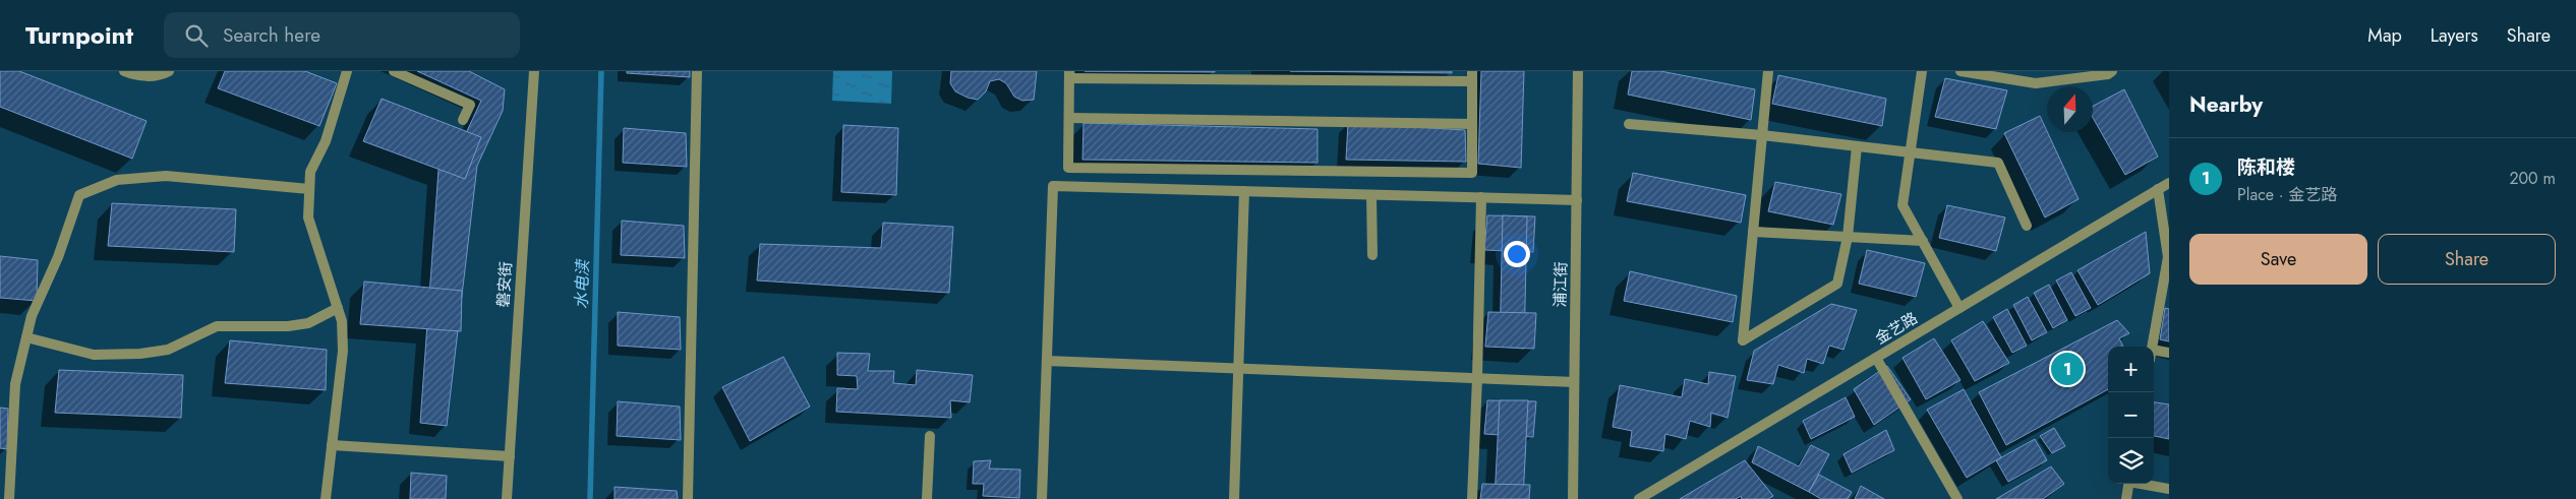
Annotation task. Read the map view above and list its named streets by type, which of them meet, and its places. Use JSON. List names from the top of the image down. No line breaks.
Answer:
{"streets":{"street":["磐安街","浦江街","金艺路"]},"water":["水电渎"],"north":"top","page":{"header":"Turnpoint","search":"Search here","nav":["Map","Layers","Share"],"heading":"Nearby","list":[{"mark":"1","name":"陈和楼","note":"Place · 金艺路","value":"200 m"}],"buttons":["Save","Share"],"map_buttons":["+","−"],"pins":"1"}}
